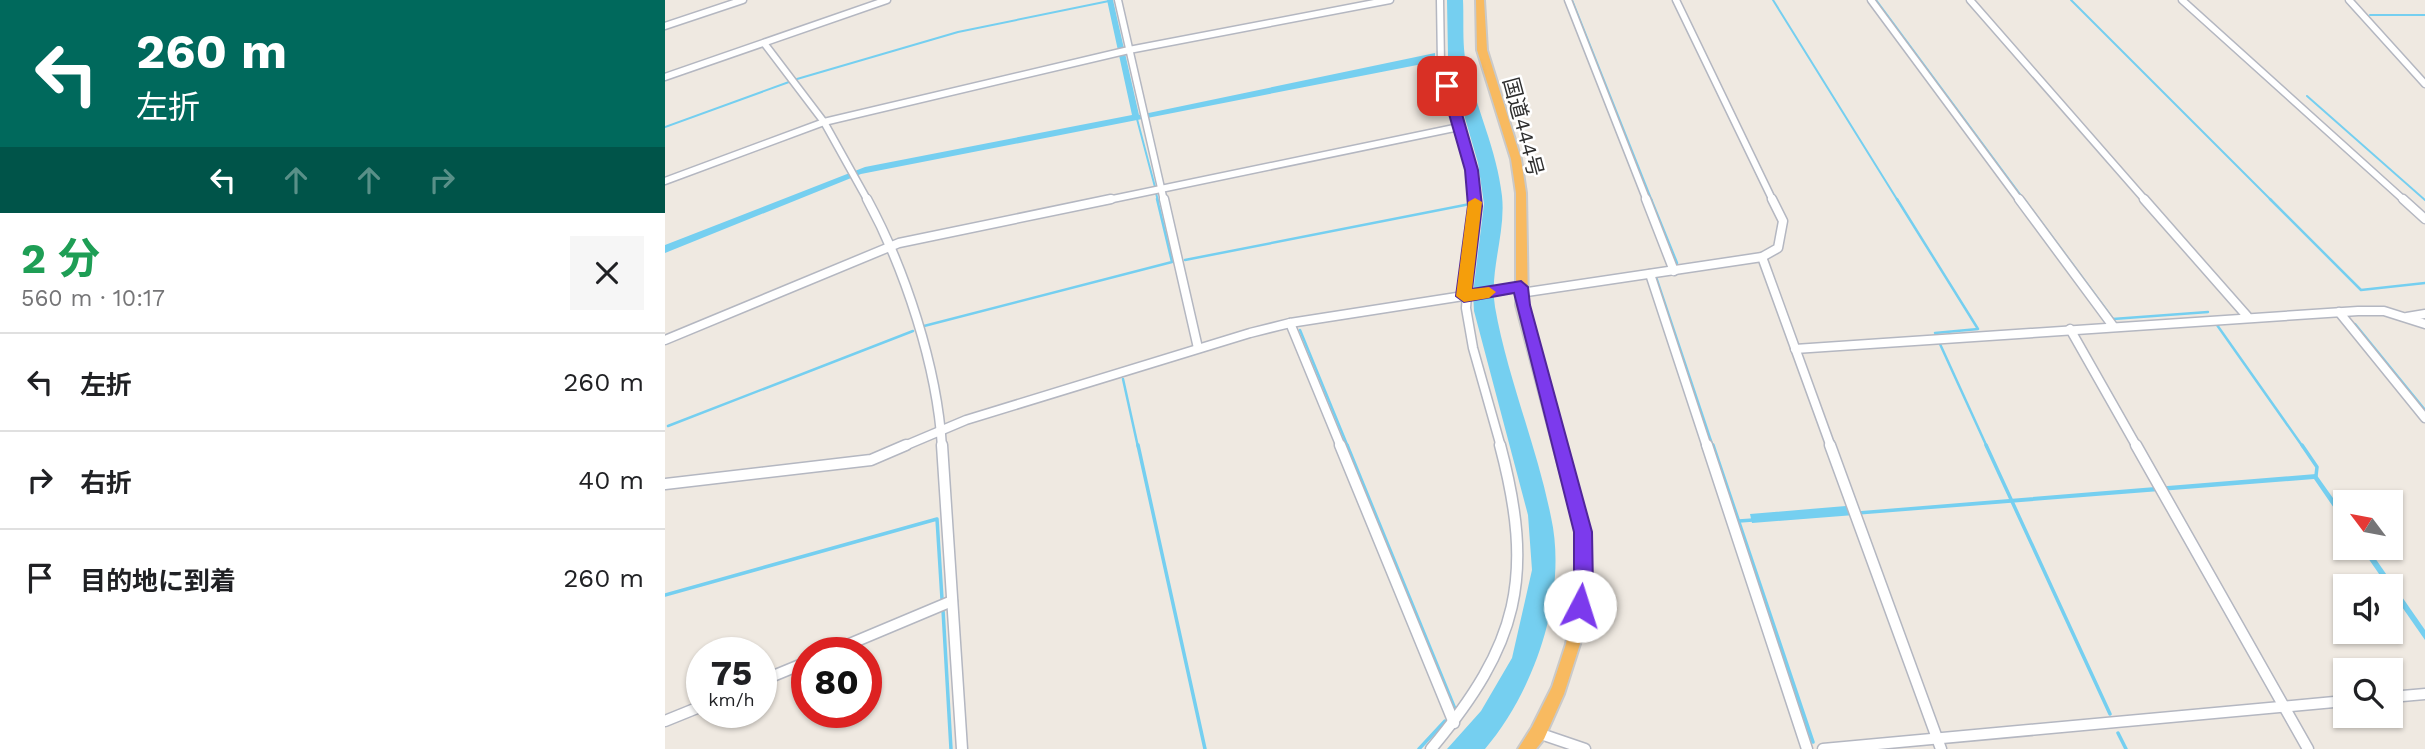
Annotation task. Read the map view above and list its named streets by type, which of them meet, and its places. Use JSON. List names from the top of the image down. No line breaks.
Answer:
{"streets":{"highway":["国道444号"]},"north":"top left","page":{"turn":["260 m","左折"],"heading":["2 分","560 m · 10:17"],"list":[{"name":"左折","value":"260 m"},{"name":"右折","value":"40 m"},{"name":"目的地に到着","value":"260 m"}],"speed":"75 km/h","limit":"80"}}
